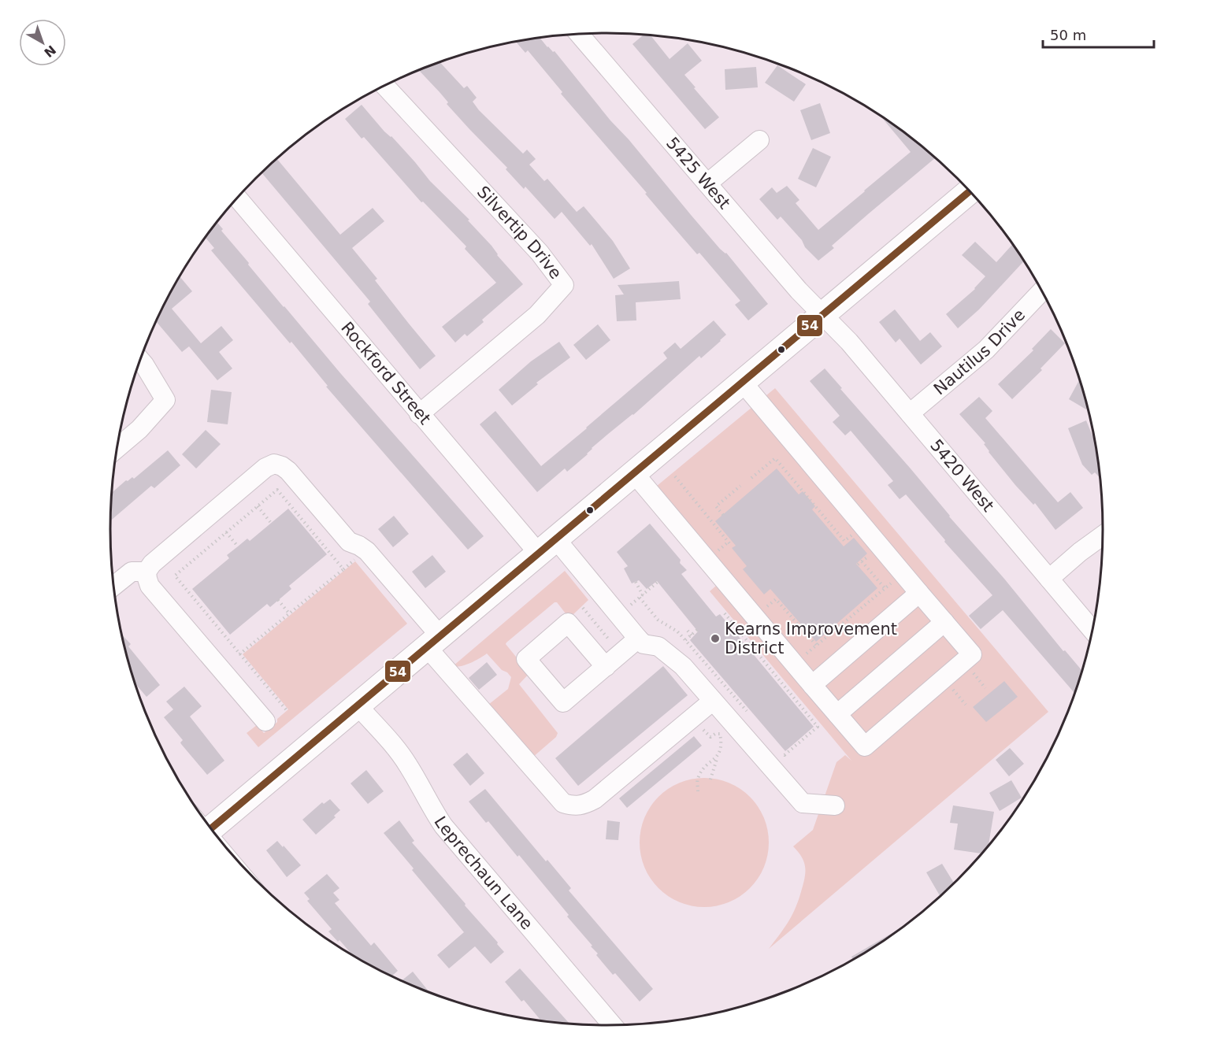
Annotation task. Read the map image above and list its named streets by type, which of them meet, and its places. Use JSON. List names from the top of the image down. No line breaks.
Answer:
{"streets":{"street":["5425 West","Silvertip Drive","Nautilus Drive","Rockford Street","5420 West","Leprechaun Lane"]},"crossings":[["5425 West","5420 West"],["Silvertip Drive","Rockford Street"],["Nautilus Drive","5420 West"]],"places":["Kearns Improvement District"],"lines":["transit line 54"],"scale_bar":"50 m","north":"bottom right"}
